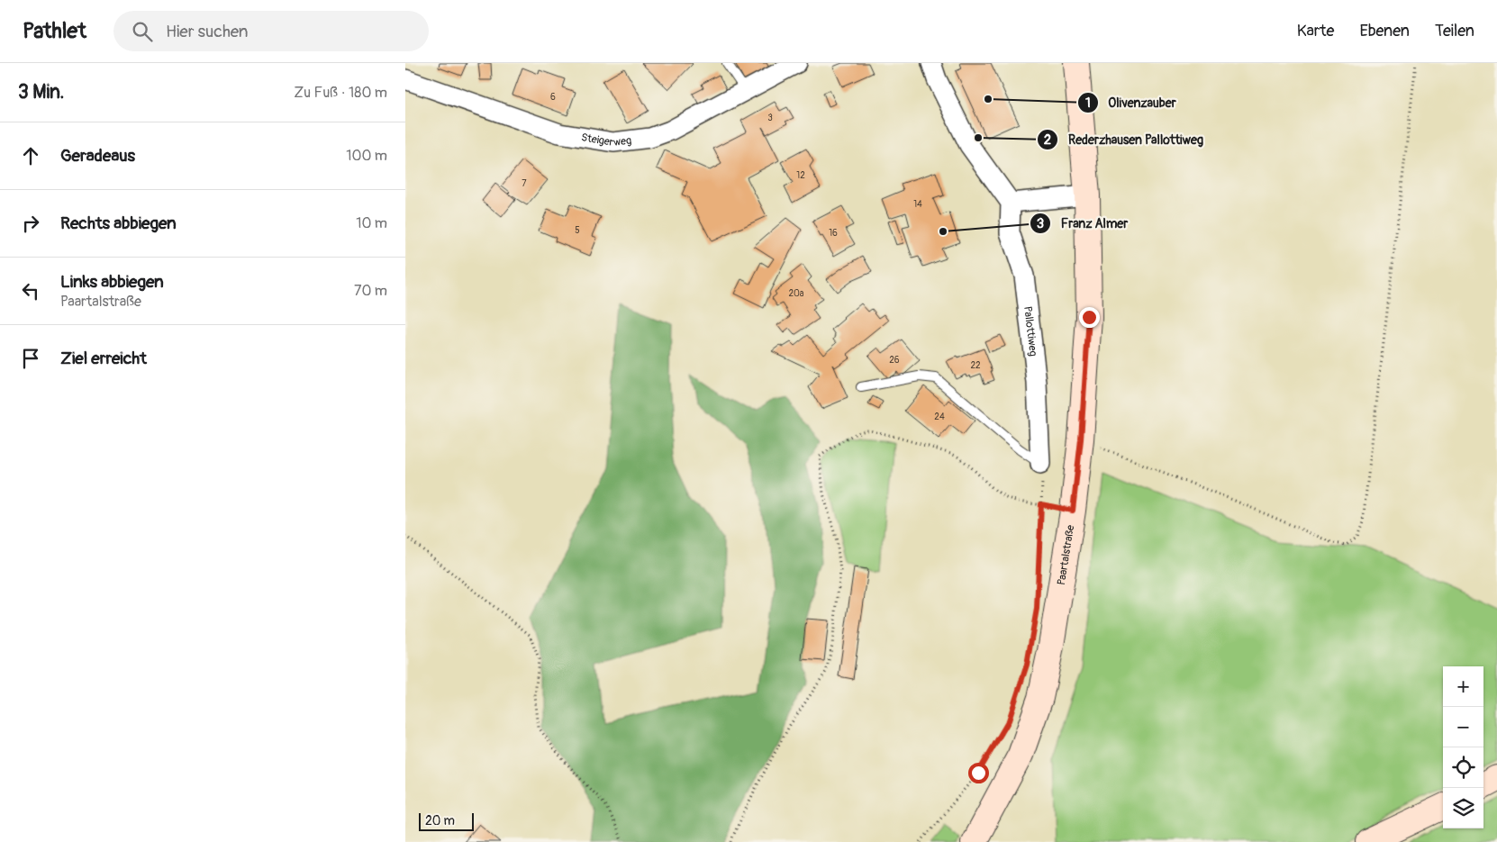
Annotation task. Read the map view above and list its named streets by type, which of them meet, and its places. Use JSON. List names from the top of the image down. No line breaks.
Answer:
{"streets":{"main road":["Paartalstraße"],"street":["Steigerweg","Pallottiweg"]},"places":["Olivenzauber","Rederzhausen Pallottiweg","Franz Almer"],"house_numbers":["6","3","12","7","14","5","16","20a","26","22","24"],"scale_bar":"20 m","page":{"header":"Pathlet","search":"Hier suchen","nav":["Karte","Ebenen","Teilen"],"heading":["3 Min.","Zu Fuß · 180 m"],"list":[["Geradeaus","100 m"],["Rechts abbiegen","10 m"],["Links abbiegen","Paartalstraße","70 m"],"Ziel erreicht"],"map_buttons":["+","−"],"scale":"20 m"}}
